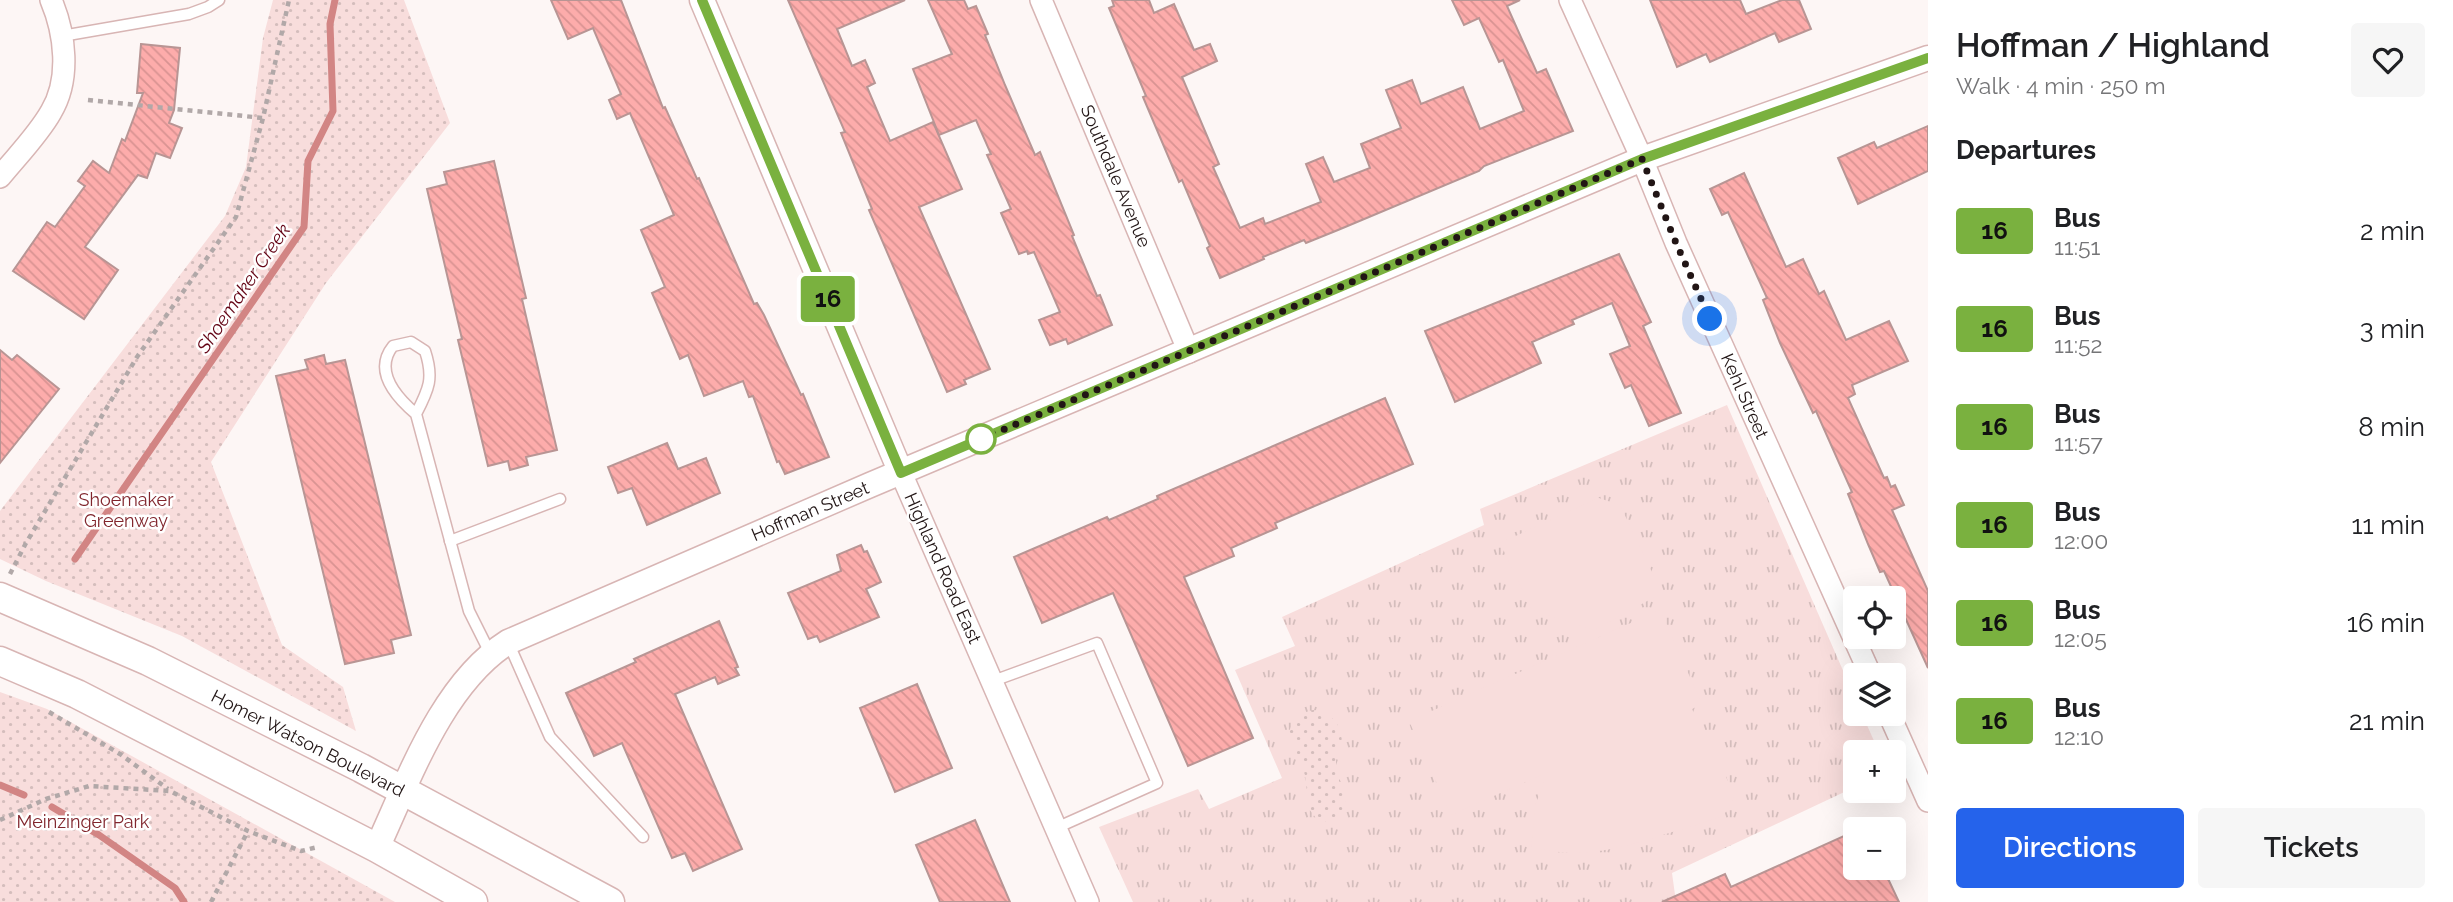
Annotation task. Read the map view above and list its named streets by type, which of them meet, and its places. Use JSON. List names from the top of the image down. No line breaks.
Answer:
{"streets":{"main road":["Homer Watson Boulevard"],"street":["Southdale Avenue","Kehl Street","Hoffman Street","Highland Road East"]},"crossings":[["Southdale Avenue","Hoffman Street"],["Kehl Street","Hoffman Street"],["Hoffman Street","Highland Road East"],["Hoffman Street","Homer Watson Boulevard"]],"water":["Shoemaker Creek"],"parks":["Shoemaker Greenway","Meinzinger Park"],"lines":["bus line 16"],"page":{"on_map":"16","heading":[["Hoffman / Highland","Walk · 4 min · 250 m"],"Departures"],"list":[{"mark":"16","name":"Bus","note":"11:51","value":"2 min"},{"mark":"16","name":"Bus","note":"11:52","value":"3 min"},{"mark":"16","name":"Bus","note":"11:57","value":"8 min"},{"mark":"16","name":"Bus","note":"12:00","value":"11 min"},{"mark":"16","name":"Bus","note":"12:05","value":"16 min"},{"mark":"16","name":"Bus","note":"12:10","value":"21 min"}],"map_buttons":["+","−"],"buttons":["Directions","Tickets"]}}
